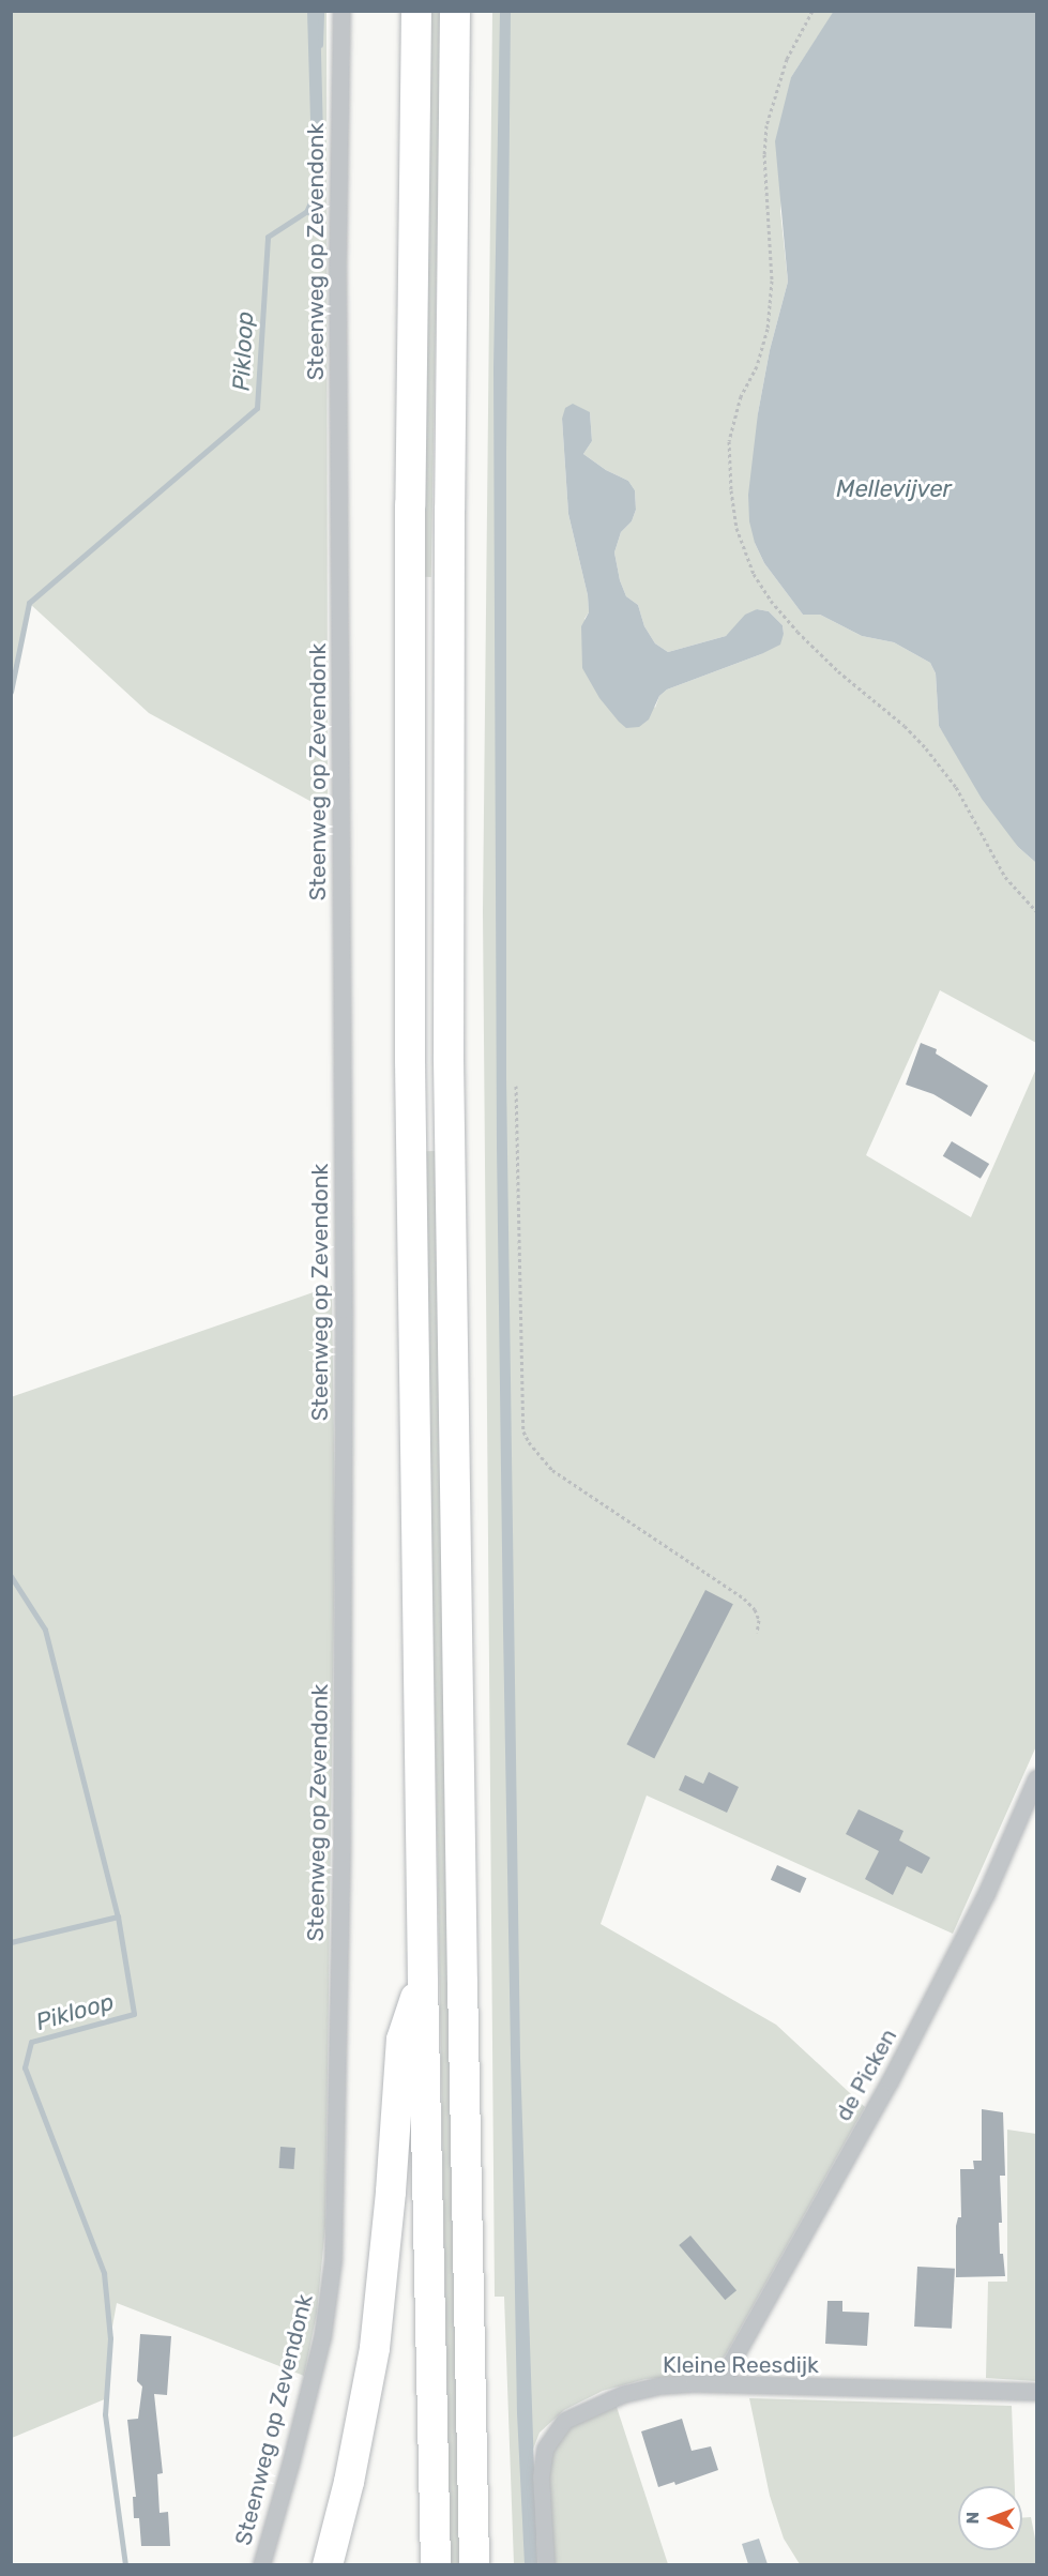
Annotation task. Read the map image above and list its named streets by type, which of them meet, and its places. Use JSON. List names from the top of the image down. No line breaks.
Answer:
{"streets":{"street":["Steenweg op Zevendonk","de Picken","Kleine Reesdijk"]},"crossings":[["de Picken","Kleine Reesdijk"]],"water":["Pikloop","Mellevijver"],"north":"left"}
